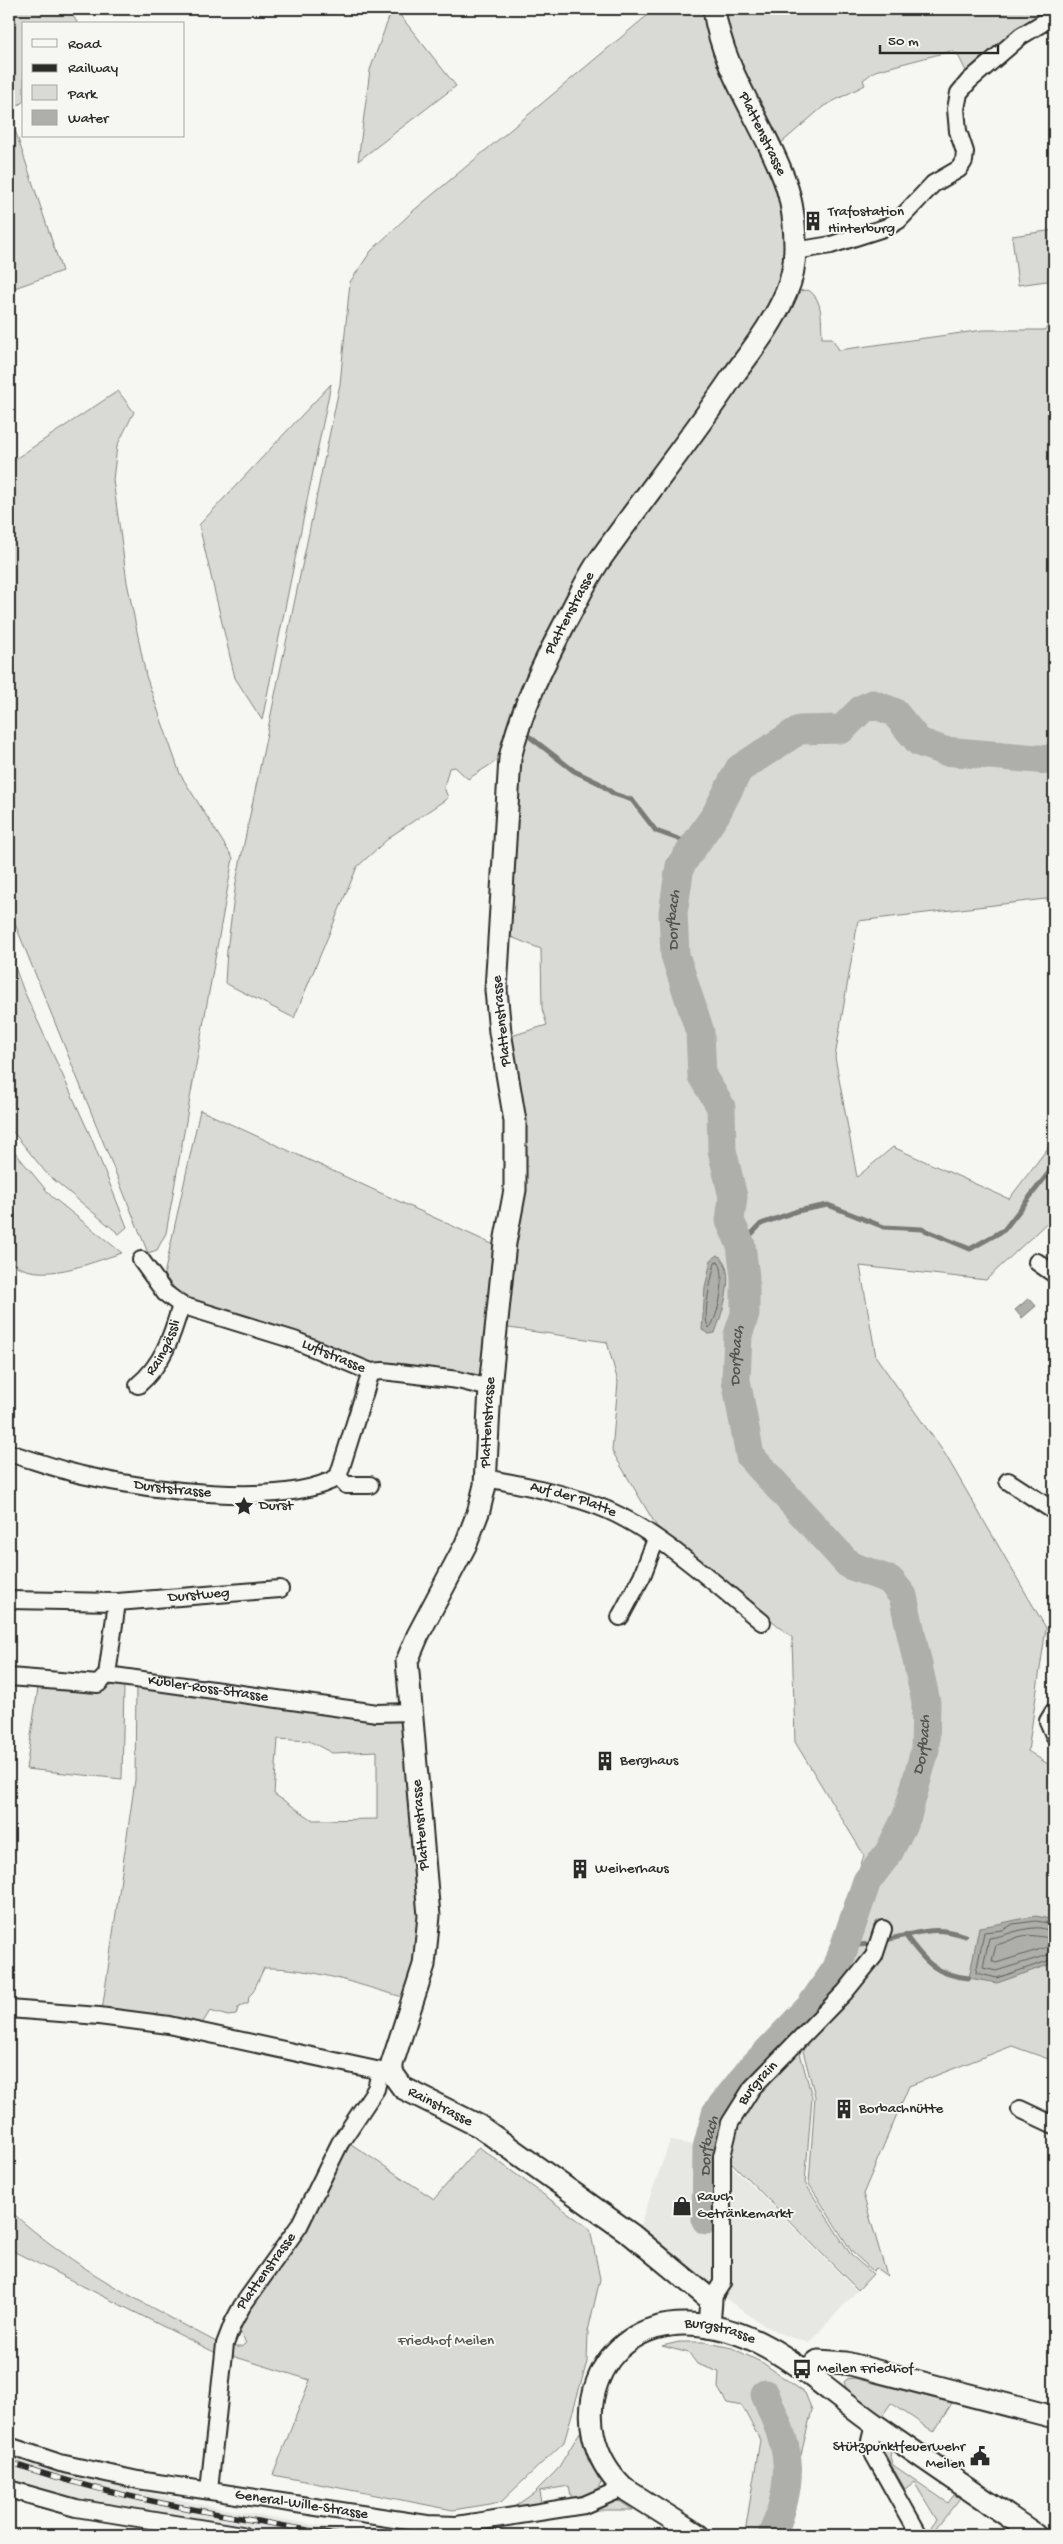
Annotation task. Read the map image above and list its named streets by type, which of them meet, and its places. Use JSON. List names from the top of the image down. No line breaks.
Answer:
{"streets":{"street":["Plattenstrasse","Raingässli","Luftstrasse","Durststrasse","Auf der Platte","Durstweg","Kübler-Ross-Strasse","Burgrain","Rainstrasse","Burgstrasse","General-Wille-Strasse"]},"crossings":[["Plattenstrasse","Luftstrasse"],["Plattenstrasse","Auf der Platte"],["Plattenstrasse","Kübler-Ross-Strasse"],["Plattenstrasse","Rainstrasse"],["Plattenstrasse","General-Wille-Strasse"],["Raingässli","Luftstrasse"],["Burgrain","Rainstrasse"],["Burgstrasse","General-Wille-Strasse"]],"water":["Dorfbach"],"parks":["Friedhof Meilen"],"places":{"building":["Trafostation Hinterburg","Berghaus","Weiherhaus","Borbachnütte"],"place":["Durst"],"shop":["Rauch Getränkemarkt"],"bus stop":["Meilen Friedhof"],"public building":["Stützpunktfeuerwehr Meilen"]},"legend":["Road","Railway","Park","Water"],"scale_bar":"50 m"}
